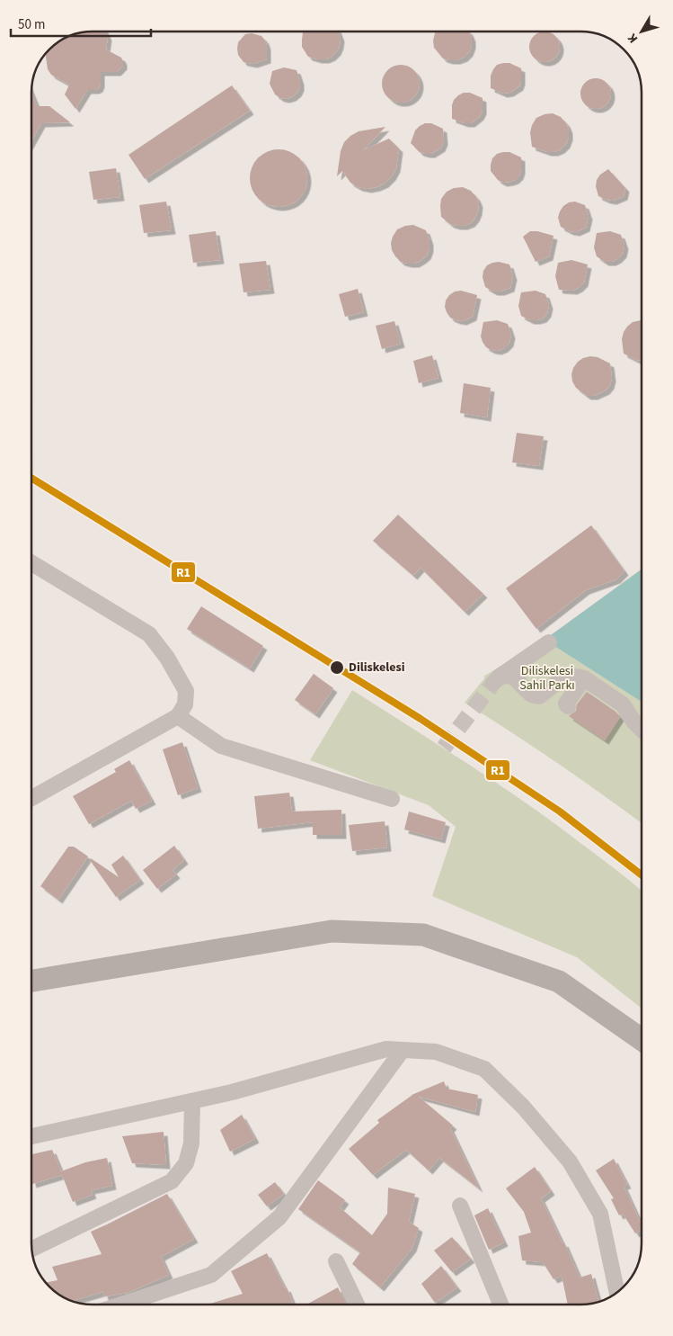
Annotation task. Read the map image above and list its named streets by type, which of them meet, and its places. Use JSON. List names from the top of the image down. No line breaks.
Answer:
{"parks":["Diliskelesi Sahil Parkı"],"places":["Diliskelesi"],"lines":["transit line R1"],"scale_bar":"50 m","north":"bottom left"}
